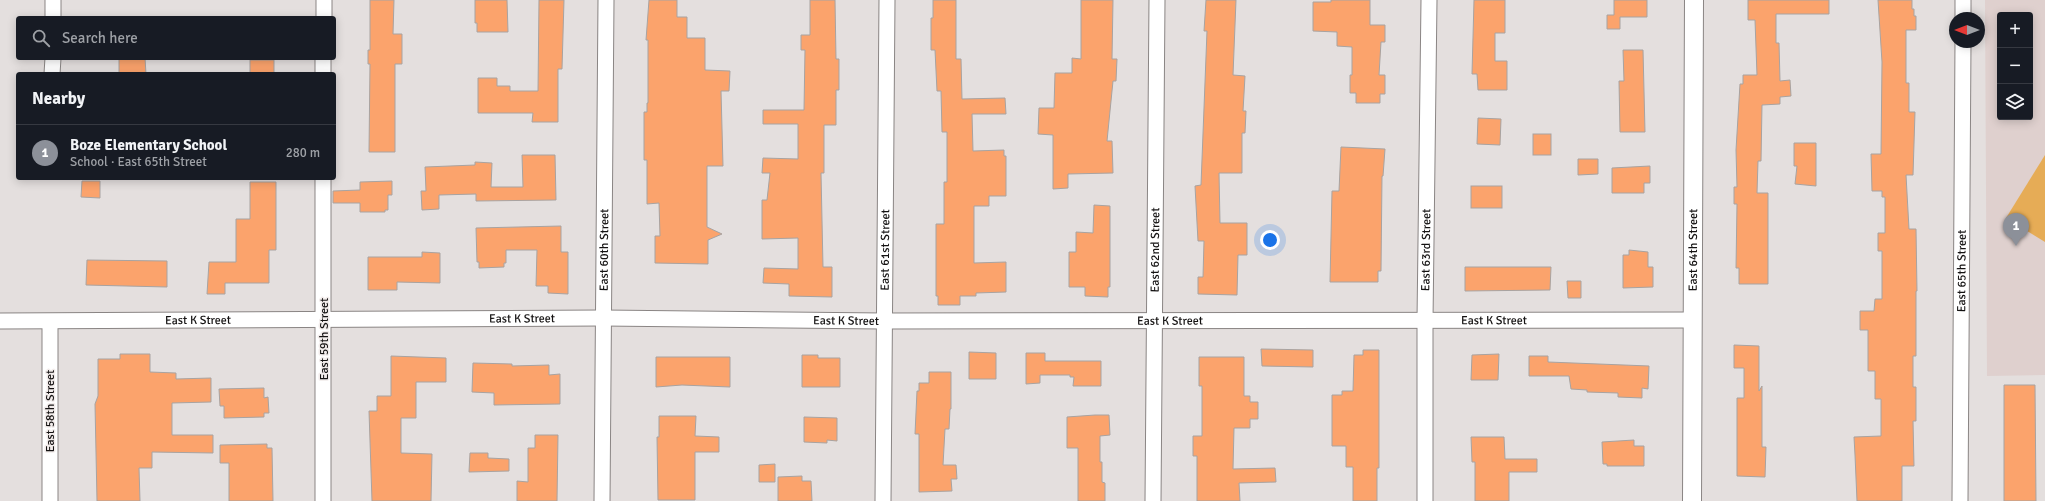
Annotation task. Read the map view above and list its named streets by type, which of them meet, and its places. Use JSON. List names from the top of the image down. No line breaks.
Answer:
{"streets":{"street":["East 60th Street","East 61st Street","East 62nd Street","East 63rd Street","East 64th Street","East 65th Street","East K Street","East 59th Street","East 58th Street"]},"crossings":[["East 60th Street","East K Street"],["East 61st Street","East K Street"],["East 62nd Street","East K Street"],["East 63rd Street","East K Street"],["East 64th Street","East K Street"],["East K Street","East 59th Street"],["East K Street","East 58th Street"]],"north":"left","page":{"map_buttons":["+","−"],"search":"Search here","heading":"Nearby","list":[{"mark":"1","name":"Boze Elementary School","note":"School · East 65th Street","value":"280 m"}],"pins":"1"}}
